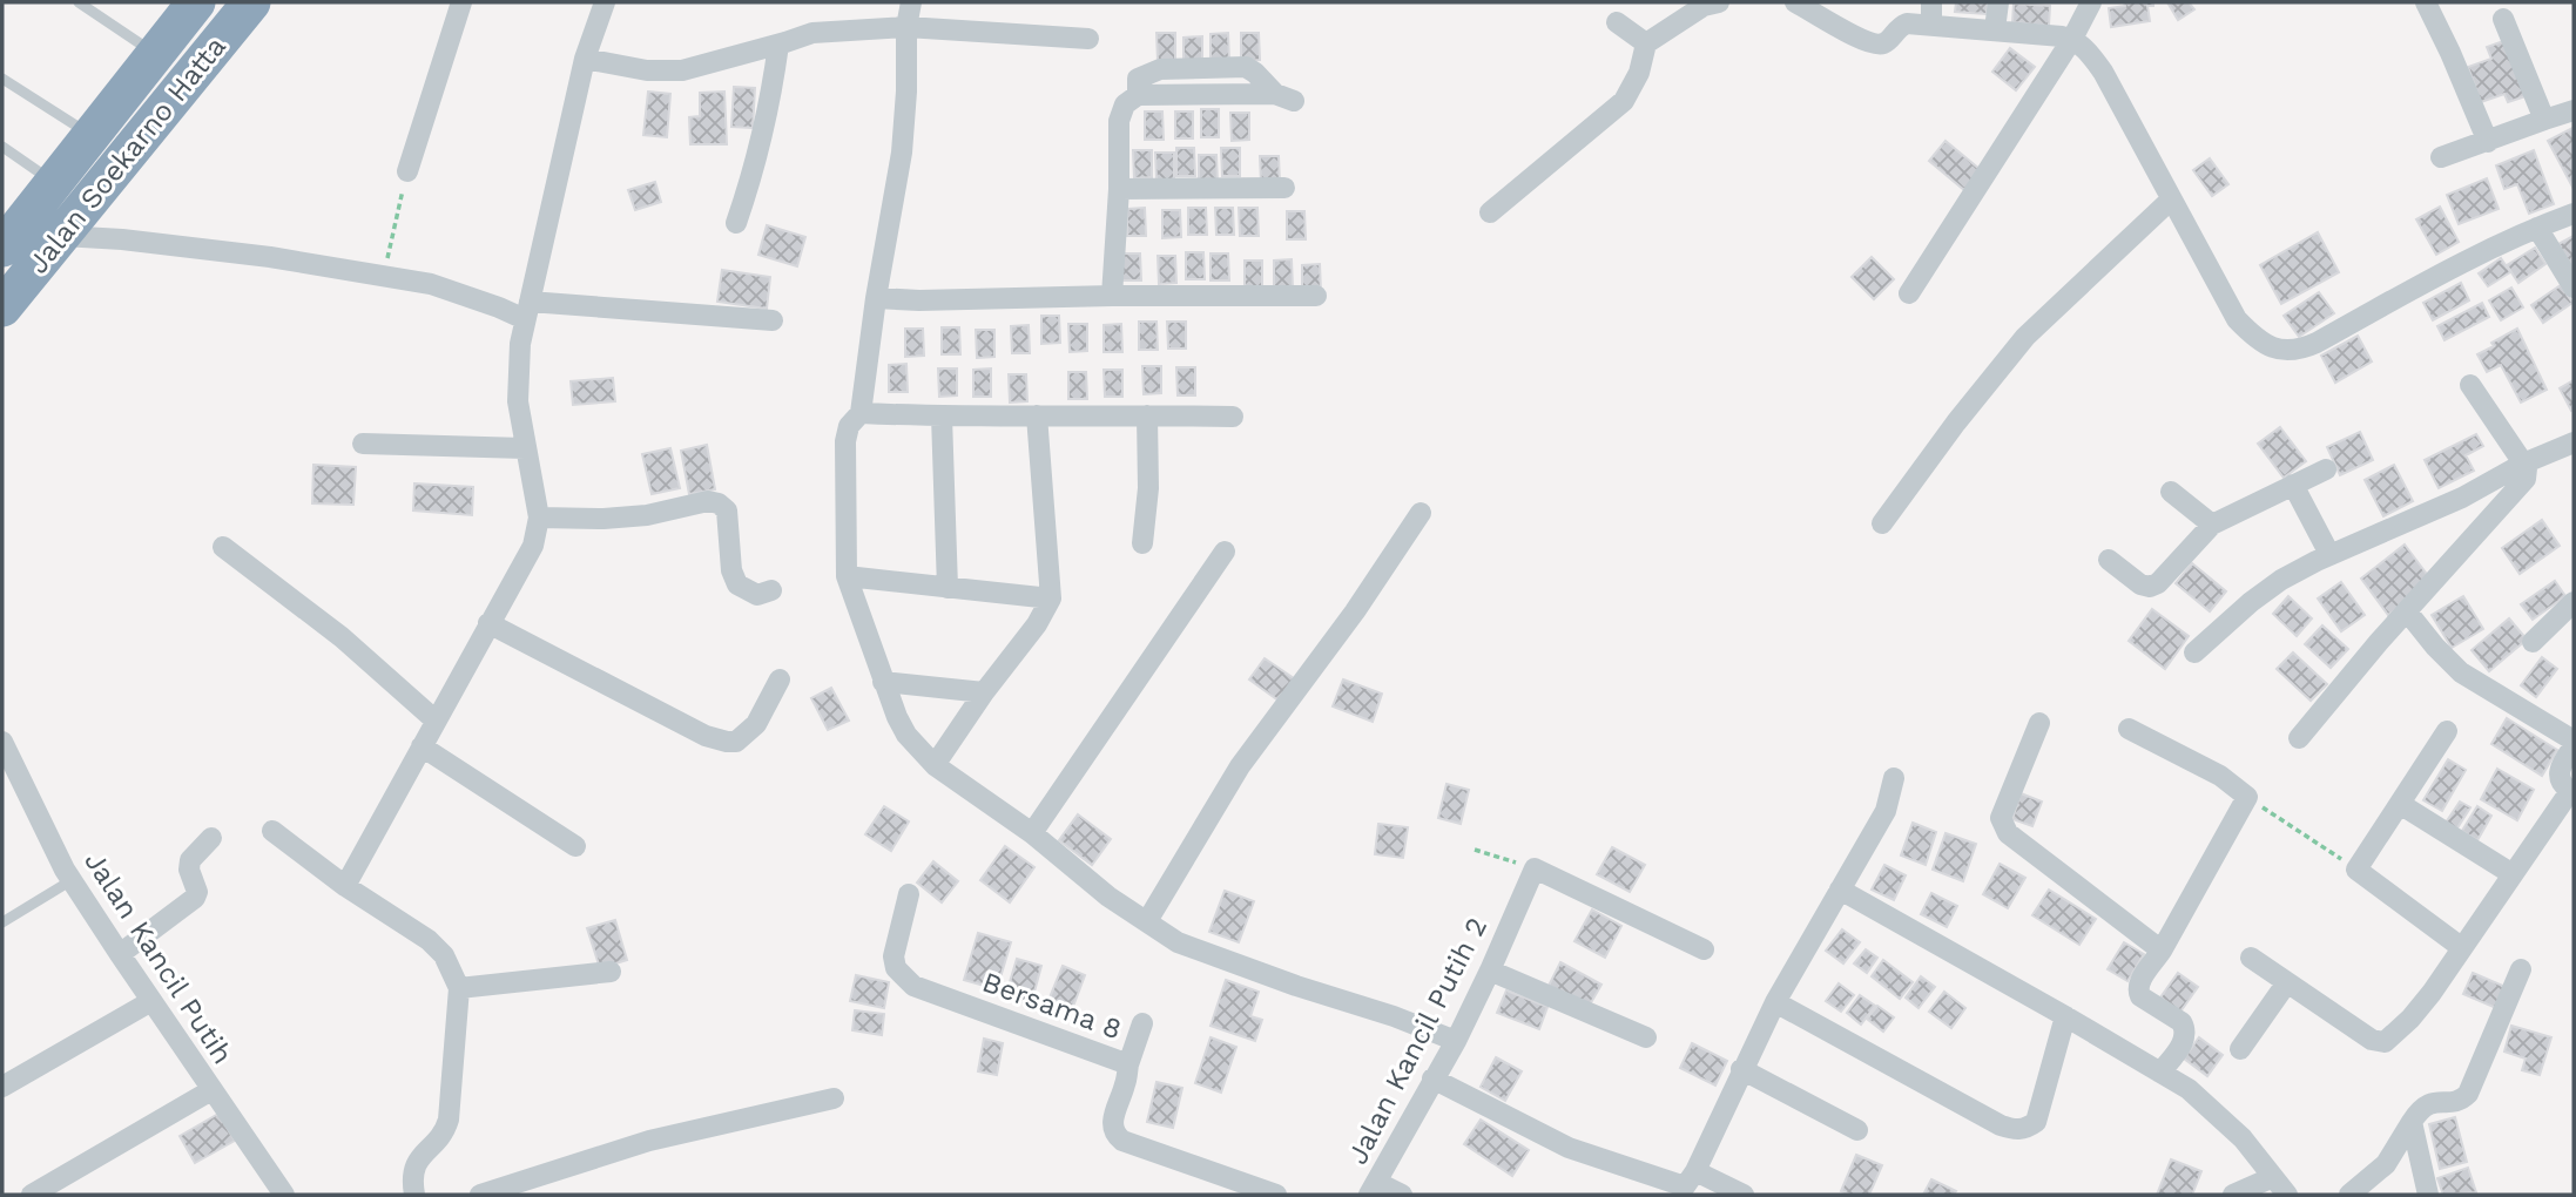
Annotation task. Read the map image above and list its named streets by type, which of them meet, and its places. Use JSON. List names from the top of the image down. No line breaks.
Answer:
{"streets":{"highway":["Jalan Soekarno Hatta"],"street":["Jalan Kancil Putih","Bersama 8","Jalan Kancil Putih 2"]}}
